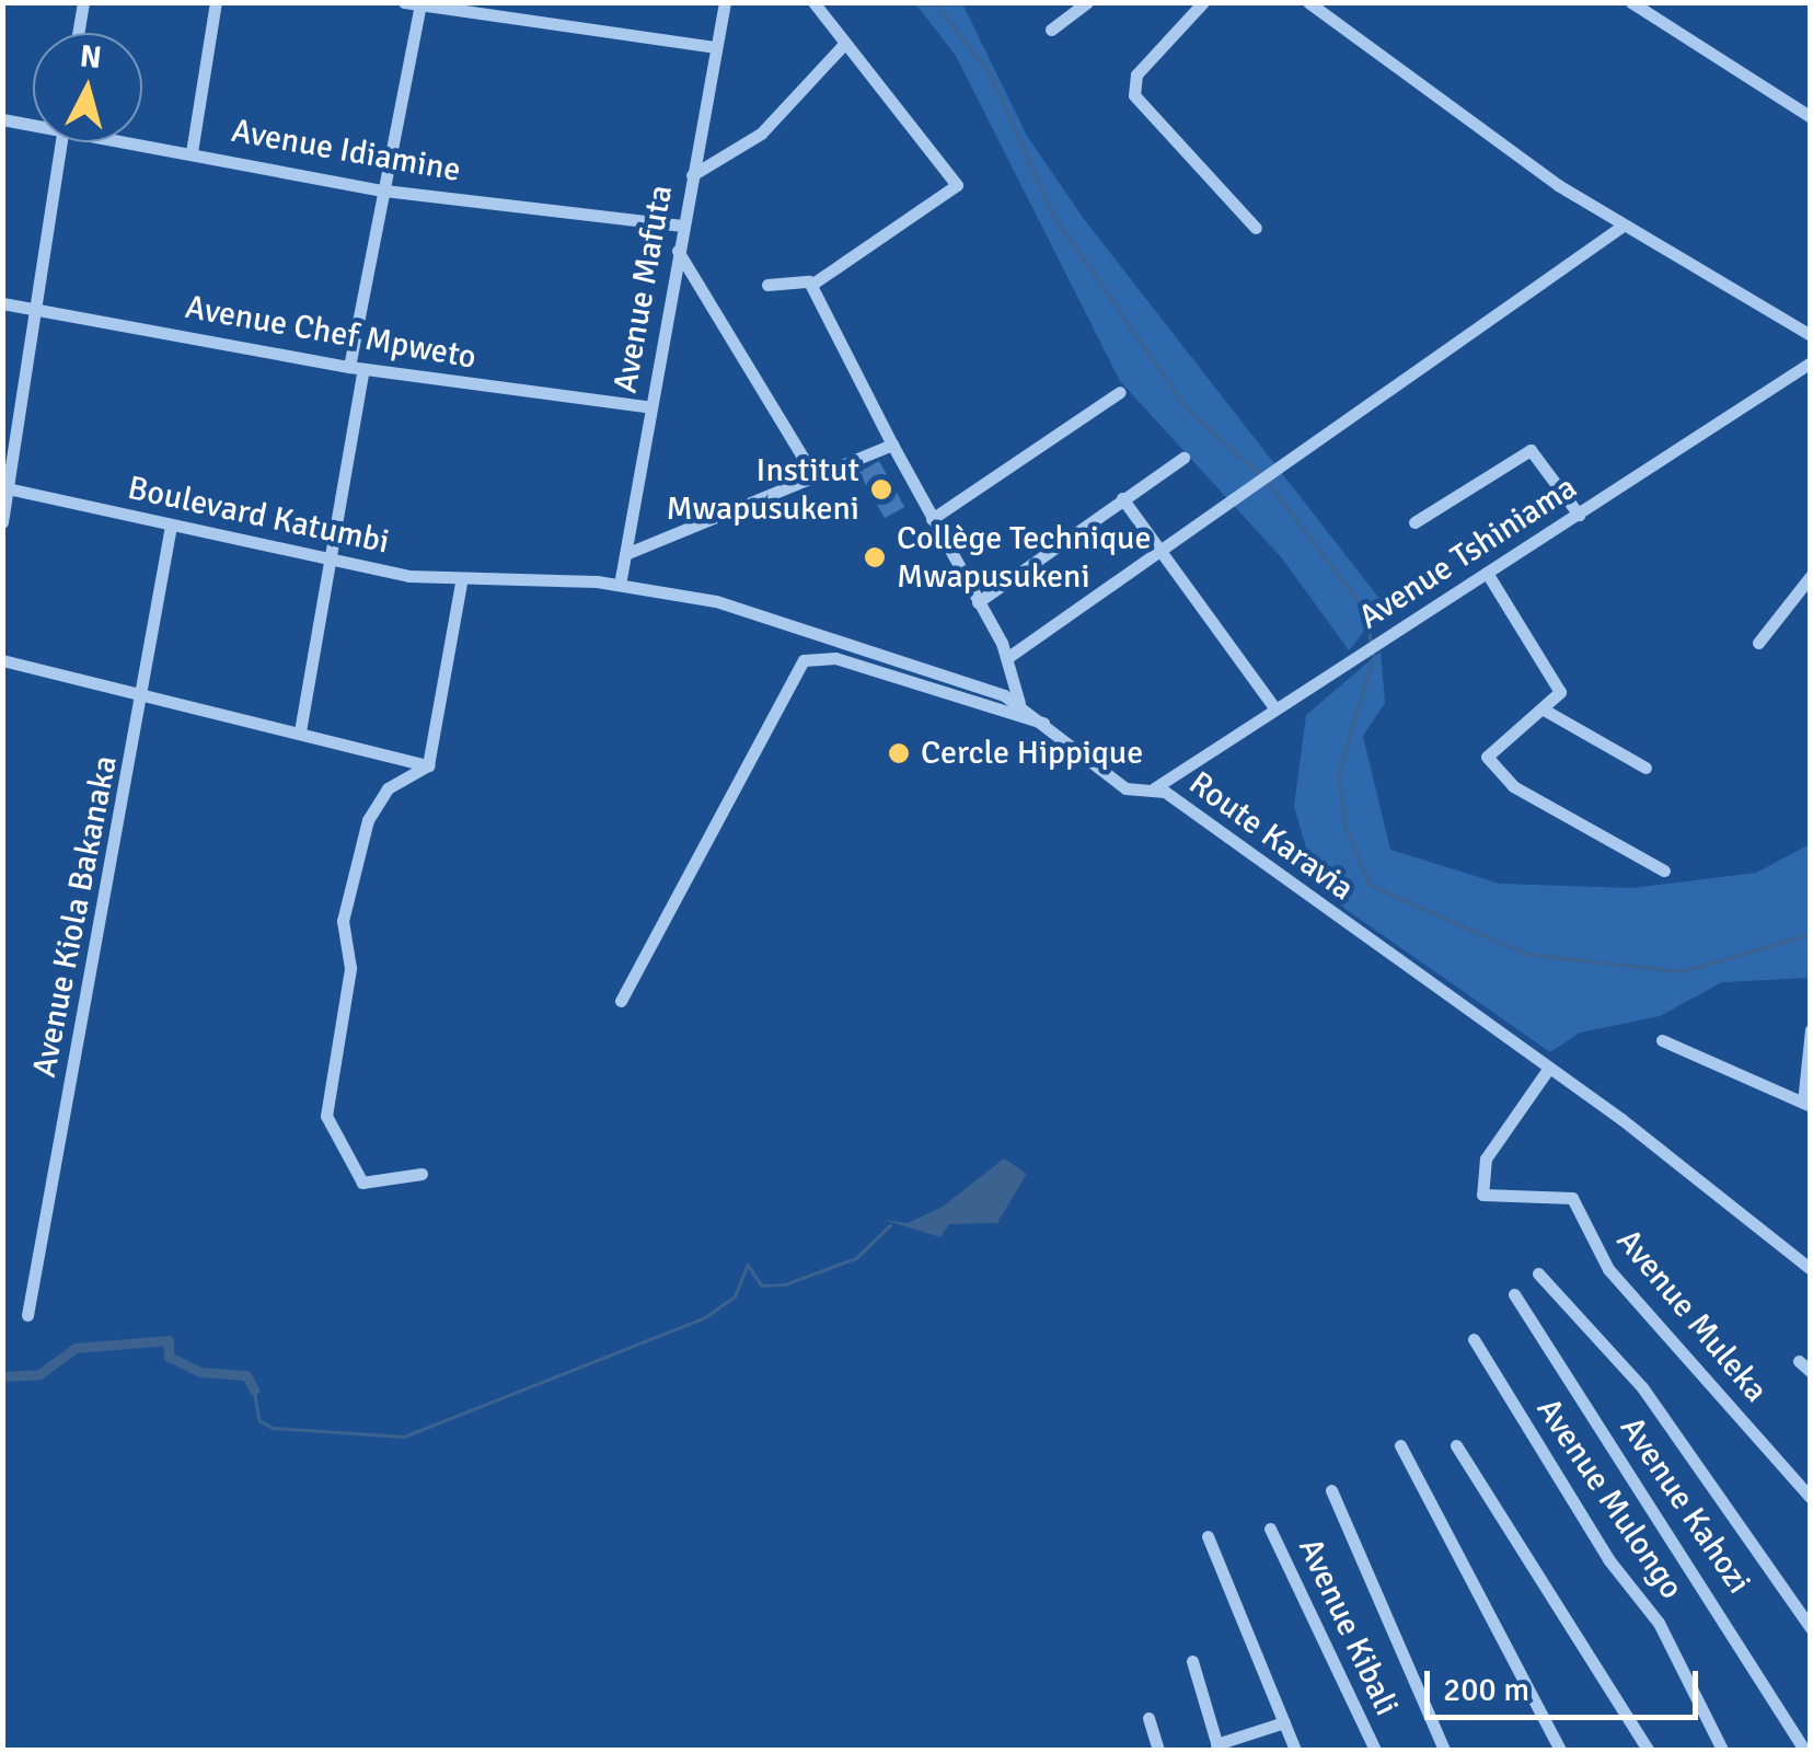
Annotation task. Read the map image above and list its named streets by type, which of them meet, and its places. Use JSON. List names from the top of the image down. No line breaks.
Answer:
{"streets":{"street":["Avenue Idiamine","Avenue Mafuta","Avenue Chef Mpweto","Boulevard Katumbi","Avenue Tshiniama","Route Karavia","Avenue Kiola Bakanaka","Avenue Muleka","Avenue Mulongo","Avenue Kahozi","Avenue Kibali"]},"crossings":[["Avenue Idiamine","Avenue Mafuta"],["Avenue Mafuta","Avenue Chef Mpweto"],["Avenue Mafuta","Route Karavia"],["Boulevard Katumbi","Route Karavia"],["Boulevard Katumbi","Avenue Kiola Bakanaka"],["Avenue Tshiniama","Route Karavia"],["Route Karavia","Avenue Muleka"]],"places":["Institut Mwapusukeni","Collège Technique Mwapusukeni","Cercle Hippique"],"scale_bar":"200 m","north":"top"}
